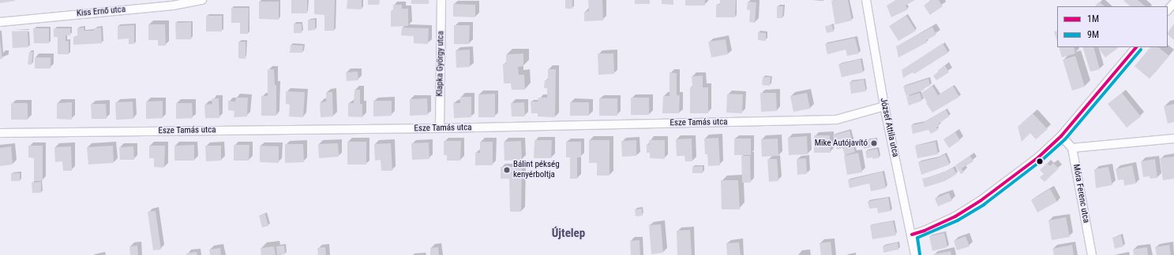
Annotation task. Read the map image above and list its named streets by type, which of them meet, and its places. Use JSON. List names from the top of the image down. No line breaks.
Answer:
{"streets":{"street":["Kiss Ernő utca","Klapka György utca","Esze Tamás utca","József Attila utca","Móra Ferenc utca"]},"crossings":[["Klapka György utca","Esze Tamás utca"],["Esze Tamás utca","József Attila utca"]],"districts":["Újtelep"],"places":["Mike Autójavító","Bálint pékség kenyérboltja"],"lines":["transit line 1M","transit line 9M"],"legend":["1M","9M"]}
